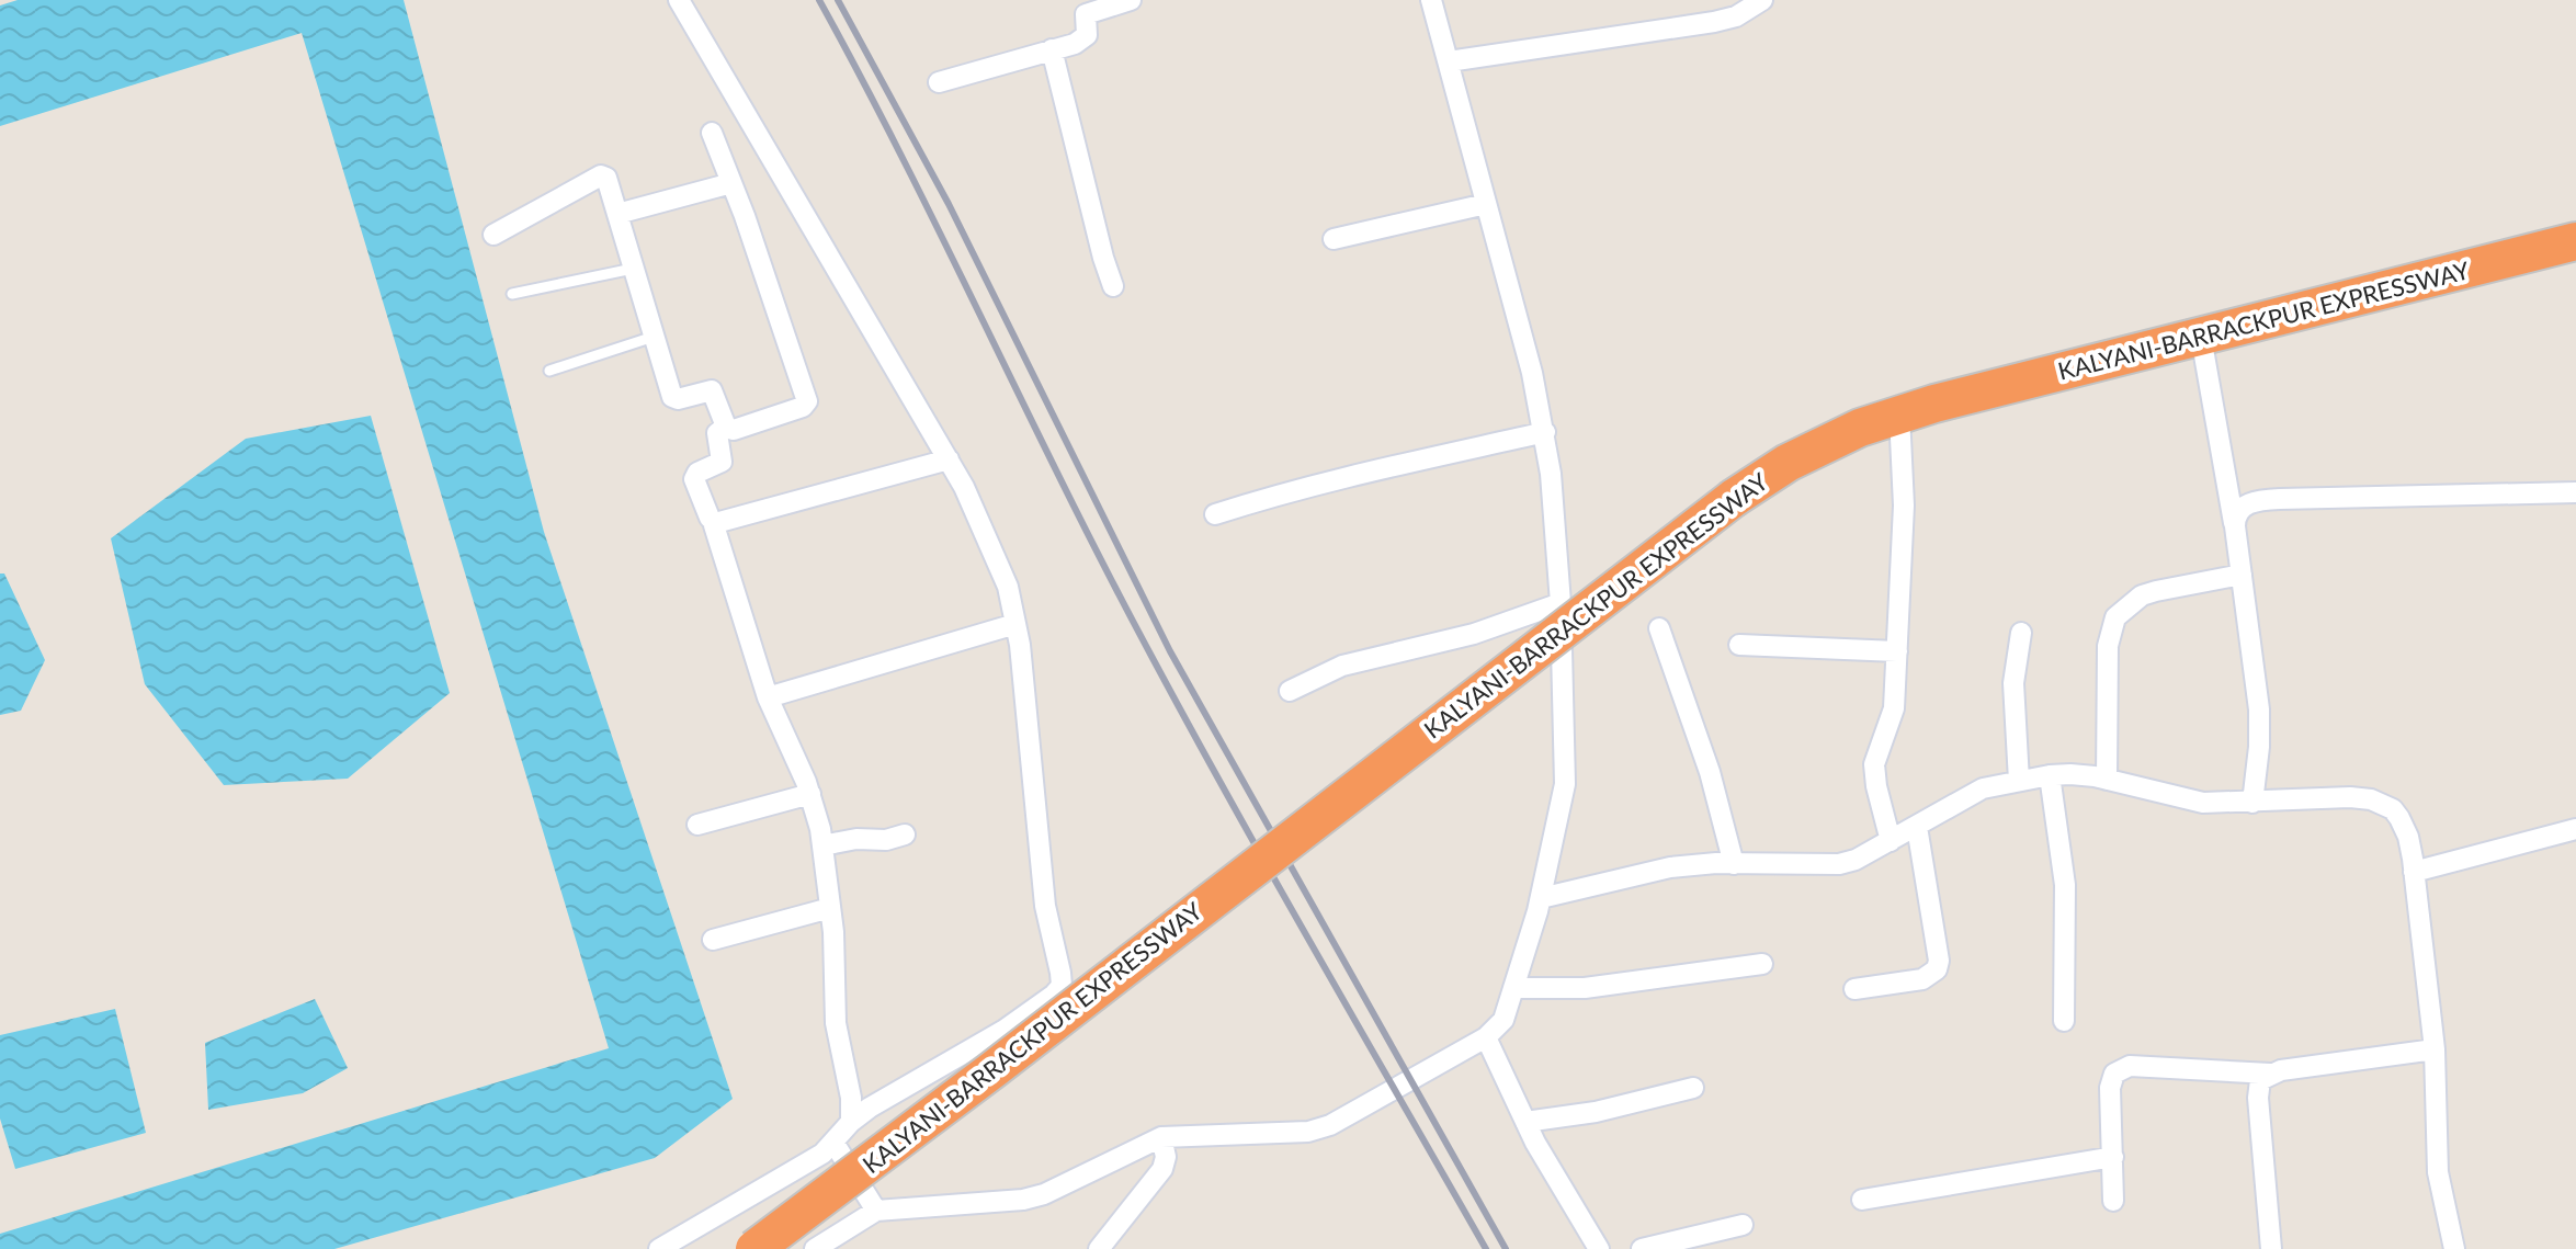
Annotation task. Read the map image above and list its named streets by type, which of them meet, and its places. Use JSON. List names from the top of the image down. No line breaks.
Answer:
{"streets":{"highway":["KALYANI-BARRACKPUR EXPRESSWAY"]}}
